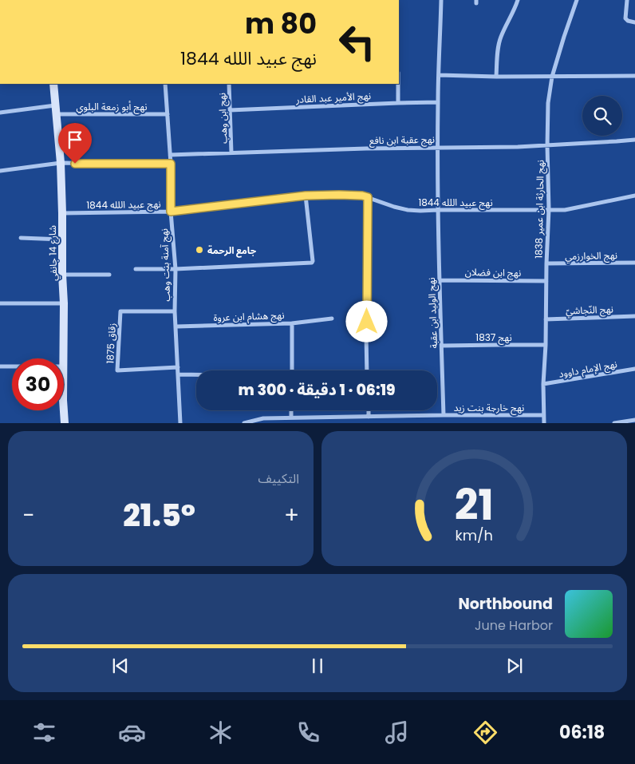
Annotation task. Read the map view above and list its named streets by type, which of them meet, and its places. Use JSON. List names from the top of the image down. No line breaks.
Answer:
{"streets":{"street":["نهج الأمير عبد القادر","نهج أبو زمعة البلوي","نهج ابن وهب","نهج عقبة ابن نافع","نهج عبيد اللله 1844","نهج الحارثة ابن عمير 1838","شارع 14 جانفي","نهج الخوارزمي","نهج آمنة بنت وهب","نهج ابن فضلان","نهج النّجاشيّ","نهج الوليد ابن عقبة","نهج هشام ابن عروة","نهج 1837","زقاق 1875","نهج الإمام داوود","نهج خارجة بنت زيد"]},"crossings":[["نهج الأمير عبد القادر","نهج ابن وهب"],["نهج الأمير عبد القادر","نهج الوليد ابن عقبة"],["نهج أبو زمعة البلوي","شارع 14 جانفي"],["نهج أبو زمعة البلوي","نهج آمنة بنت وهب"],["نهج ابن وهب","نهج عقبة ابن نافع"],["نهج عقبة ابن نافع","نهج الحارثة ابن عمير 1838"],["نهج عقبة ابن نافع","نهج آمنة بنت وهب"],["نهج عقبة ابن نافع","نهج الوليد ابن عقبة"],["نهج عبيد اللله 1844","نهج الحارثة ابن عمير 1838"],["نهج عبيد اللله 1844","شارع 14 جانفي"],["نهج عبيد اللله 1844","نهج آمنة بنت وهب"],["نهج عبيد اللله 1844","نهج الوليد ابن عقبة"],["نهج الحارثة ابن عمير 1838","نهج الخوارزمي"],["نهج الحارثة ابن عمير 1838","نهج ابن فضلان"],["نهج الحارثة ابن عمير 1838","نهج النّجاشيّ"],["نهج الحارثة ابن عمير 1838","نهج 1837"],["نهج الحارثة ابن عمير 1838","نهج الإمام داوود"],["نهج الحارثة ابن عمير 1838","نهج خارجة بنت زيد"],["نهج آمنة بنت وهب","نهج هشام ابن عروة"],["نهج آمنة بنت وهب","زقاق 1875"],["نهج ابن فضلان","نهج الوليد ابن عقبة"],["نهج الوليد ابن عقبة","نهج 1837"],["نهج الوليد ابن عقبة","نهج خارجة بنت زيد"]],"places":["جامع الرحمة"],"page":{"turn":["80 m","نهج عبيد اللله 1844"],"limit":"30","trip":"06:19 · 1 دقيقة · 300 m","tile":"التكييف","heat":["−","21.5°","+"],"song":["Northbound","June Harbor"],"tabs":"06:18","gauge":["21","km/h"]}}
